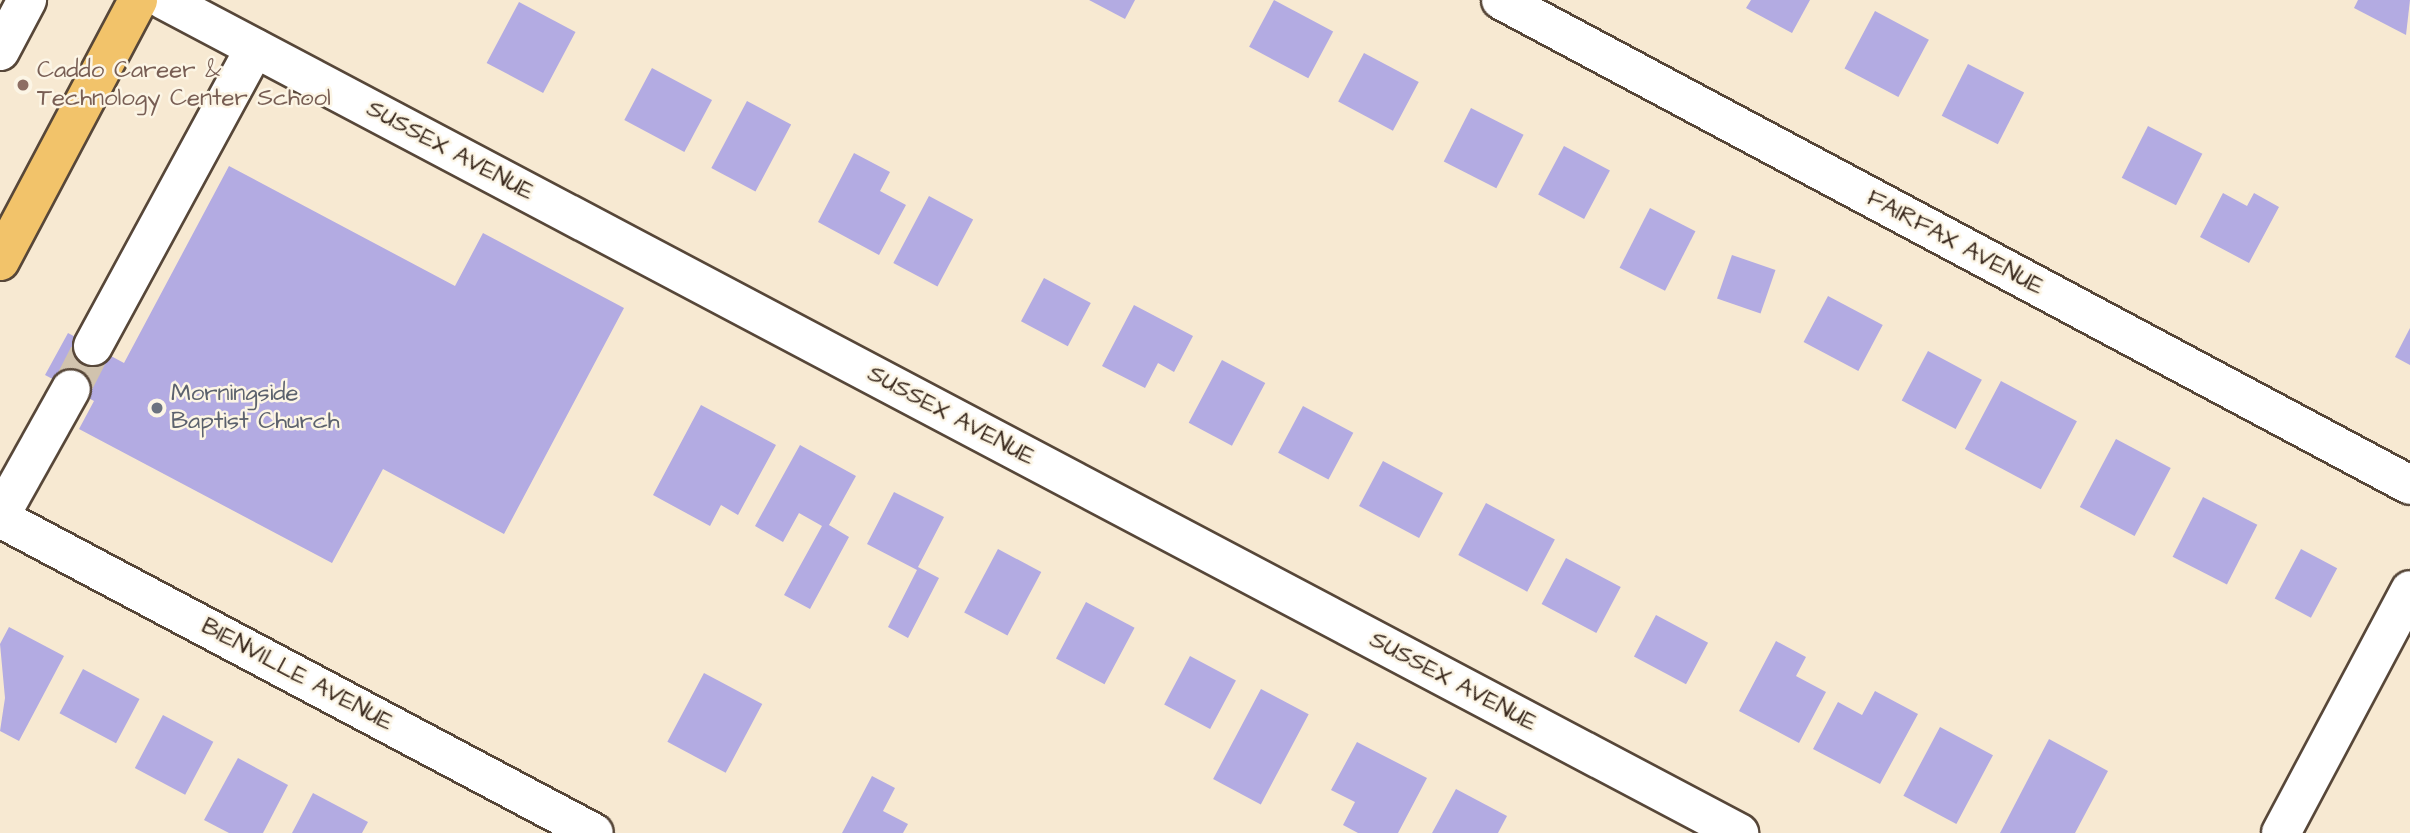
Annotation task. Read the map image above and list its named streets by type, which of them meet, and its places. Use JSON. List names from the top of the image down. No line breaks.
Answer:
{"streets":{"street":["SUSSEX AVENUE","FAIRFAX AVENUE","BIENVILLE AVENUE"]},"places":["Caddo Career & Technology Center School","Morningside Baptist Church"]}
